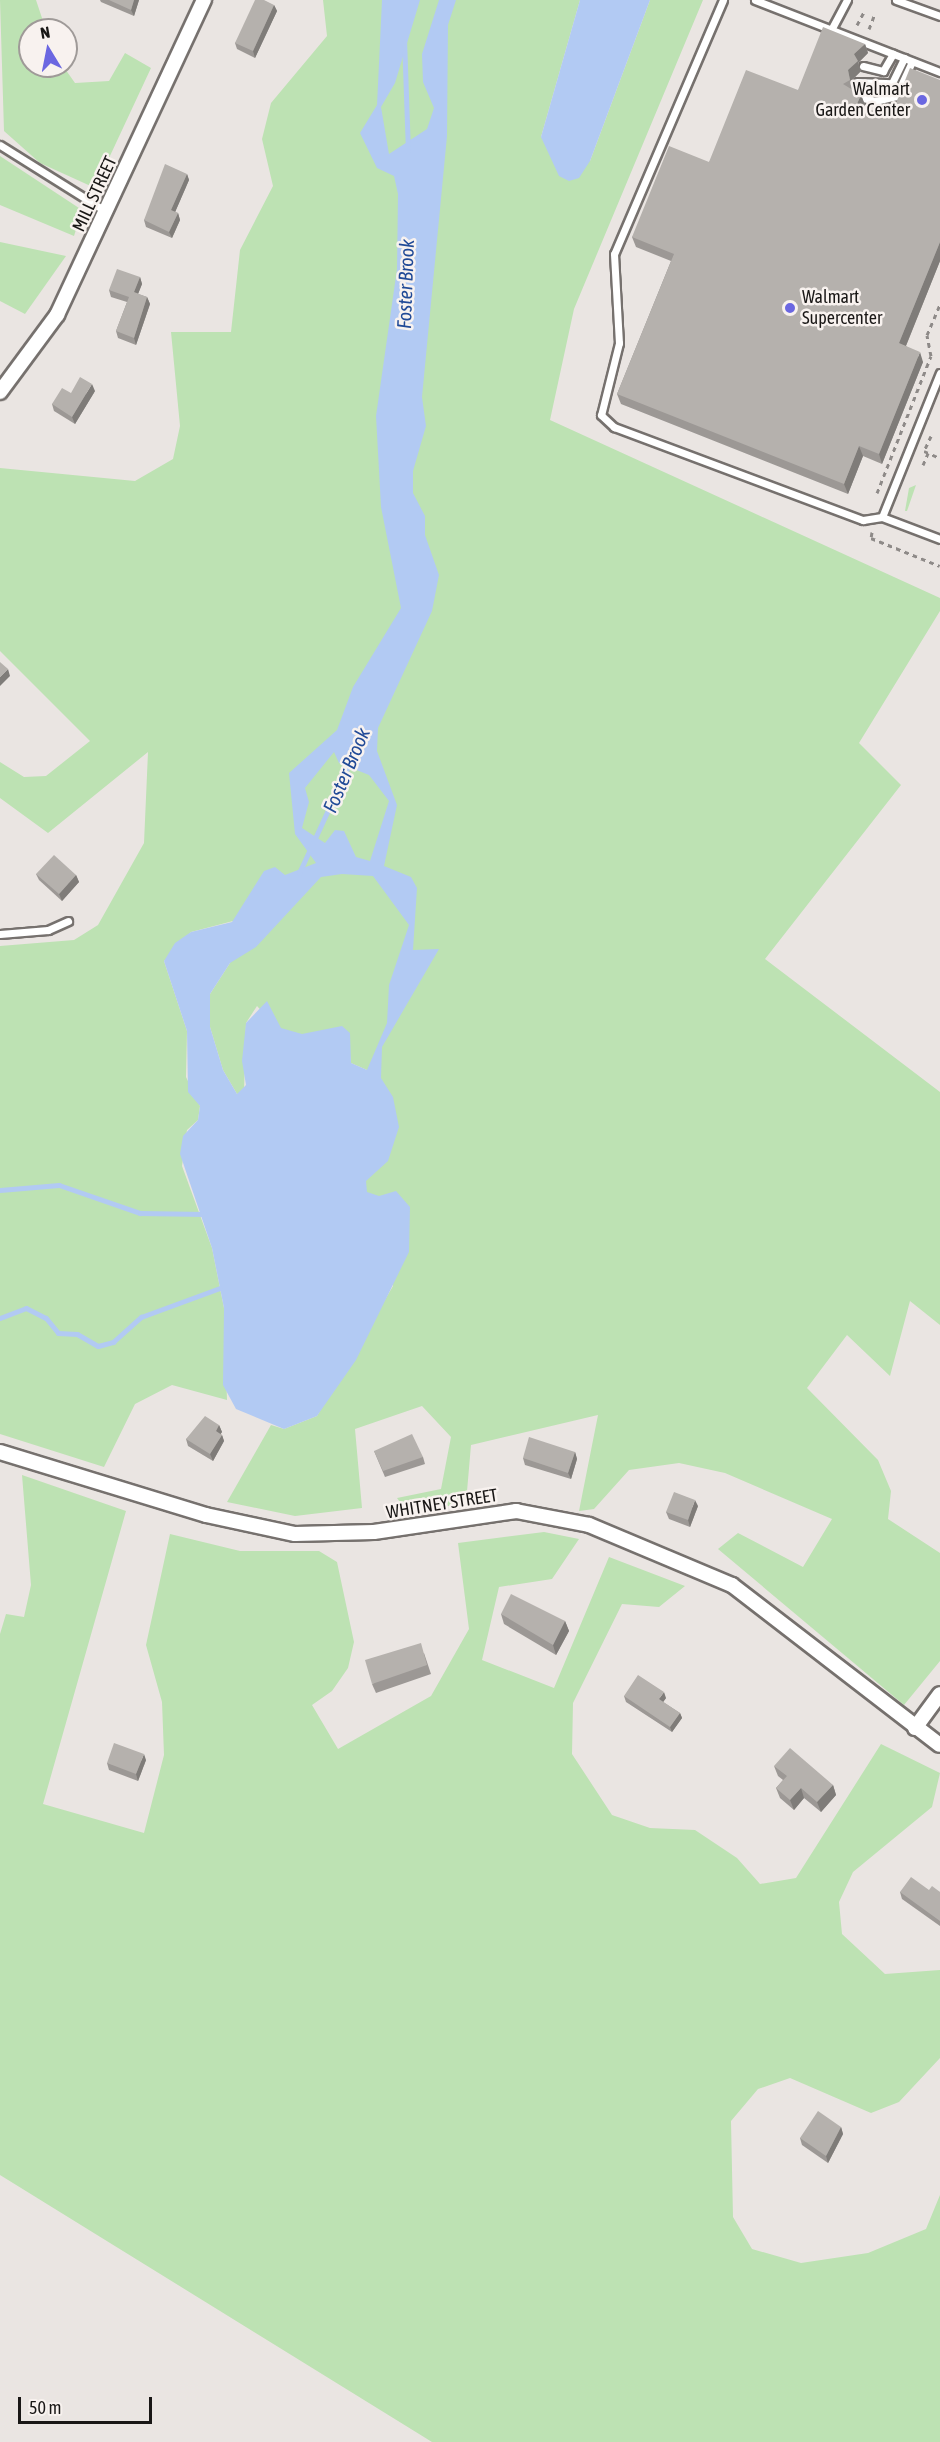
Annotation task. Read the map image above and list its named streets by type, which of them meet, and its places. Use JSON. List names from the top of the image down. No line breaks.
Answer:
{"streets":{"street":["MILL STREET","WHITNEY STREET"]},"water":["Foster Brook"],"places":["Walmart Garden Center","Walmart Supercenter"],"scale_bar":"50 m","north":"top"}
